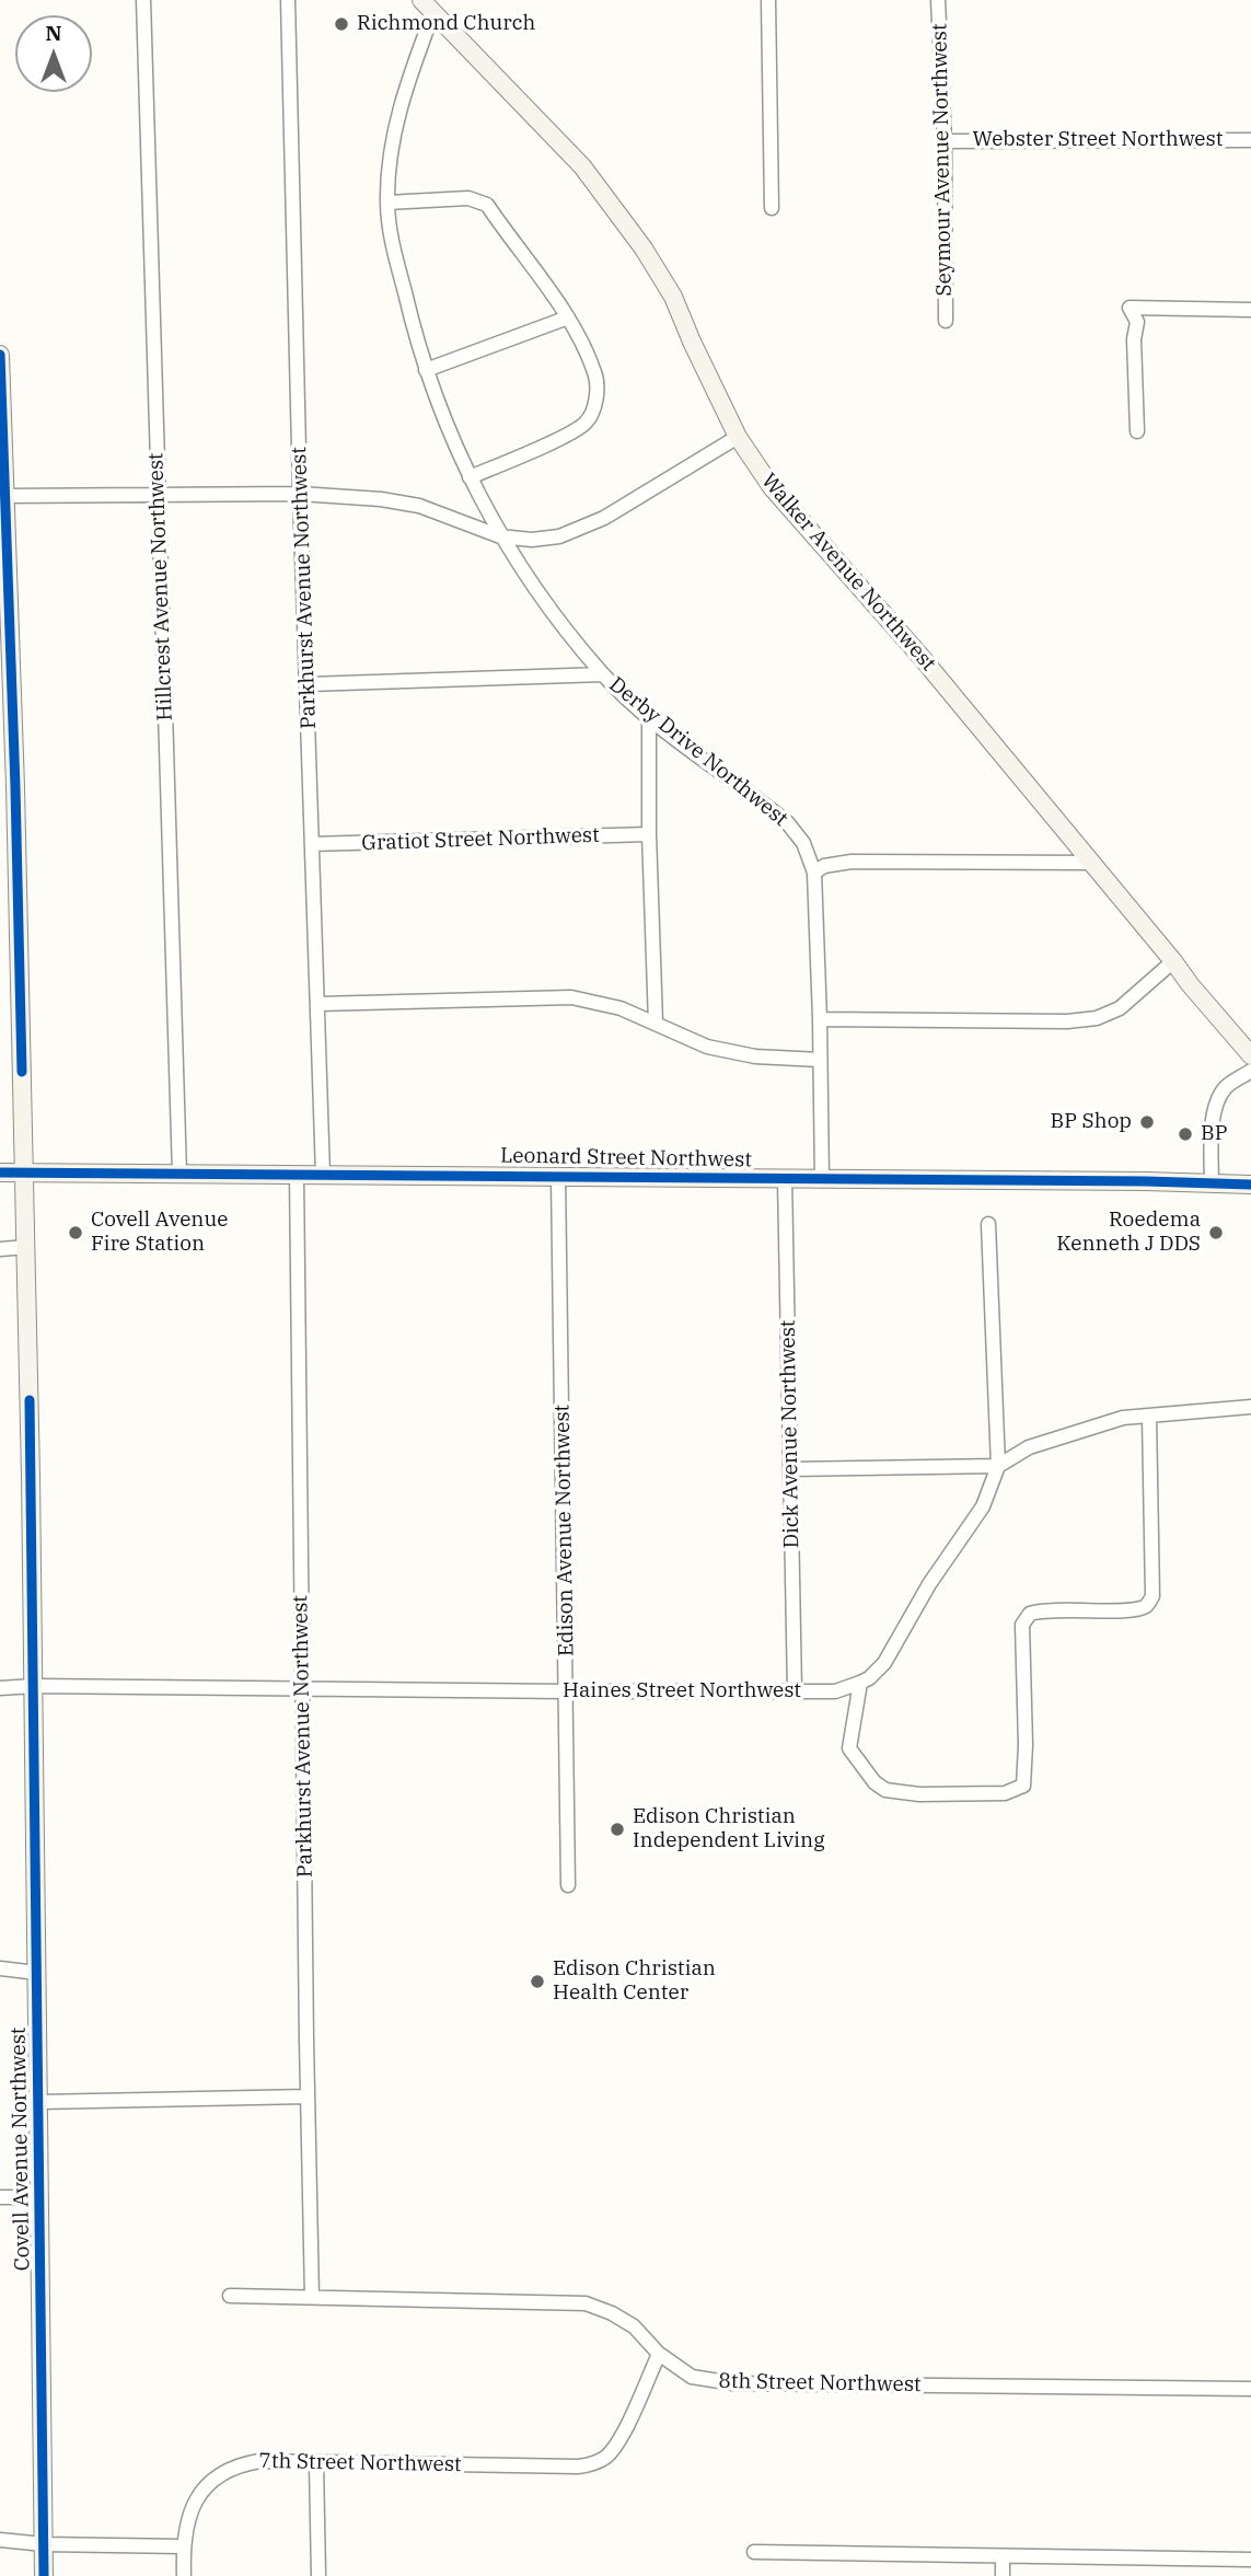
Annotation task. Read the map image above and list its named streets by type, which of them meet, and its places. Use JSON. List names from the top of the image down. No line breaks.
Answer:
{"streets":{"main road":["Walker Avenue Northwest","Leonard Street Northwest","Covell Avenue Northwest"],"street":["Webster Street Northwest","Seymour Avenue Northwest","Hillcrest Avenue Northwest","Parkhurst Avenue Northwest","Derby Drive Northwest","Gratiot Street Northwest","Dick Avenue Northwest","Edison Avenue Northwest","Haines Street Northwest","8th Street Northwest","7th Street Northwest"]},"crossings":[["Webster Street Northwest","Seymour Avenue Northwest"],["Walker Avenue Northwest","Derby Drive Northwest"],["Hillcrest Avenue Northwest","Leonard Street Northwest"],["Parkhurst Avenue Northwest","Gratiot Street Northwest"],["Parkhurst Avenue Northwest","Leonard Street Northwest"],["Parkhurst Avenue Northwest","Haines Street Northwest"],["Parkhurst Avenue Northwest","8th Street Northwest"],["Derby Drive Northwest","Leonard Street Northwest"],["Leonard Street Northwest","Dick Avenue Northwest"],["Leonard Street Northwest","Edison Avenue Northwest"],["Leonard Street Northwest","Covell Avenue Northwest"],["Dick Avenue Northwest","Haines Street Northwest"],["Edison Avenue Northwest","Haines Street Northwest"],["Haines Street Northwest","Covell Avenue Northwest"],["8th Street Northwest","7th Street Northwest"]],"places":["Richmond Church","BP Shop","BP","Covell Avenue Fire Station","Roedema Kenneth J DDS","Edison Christian Independent Living","Edison Christian Health Center"],"north":"top"}
